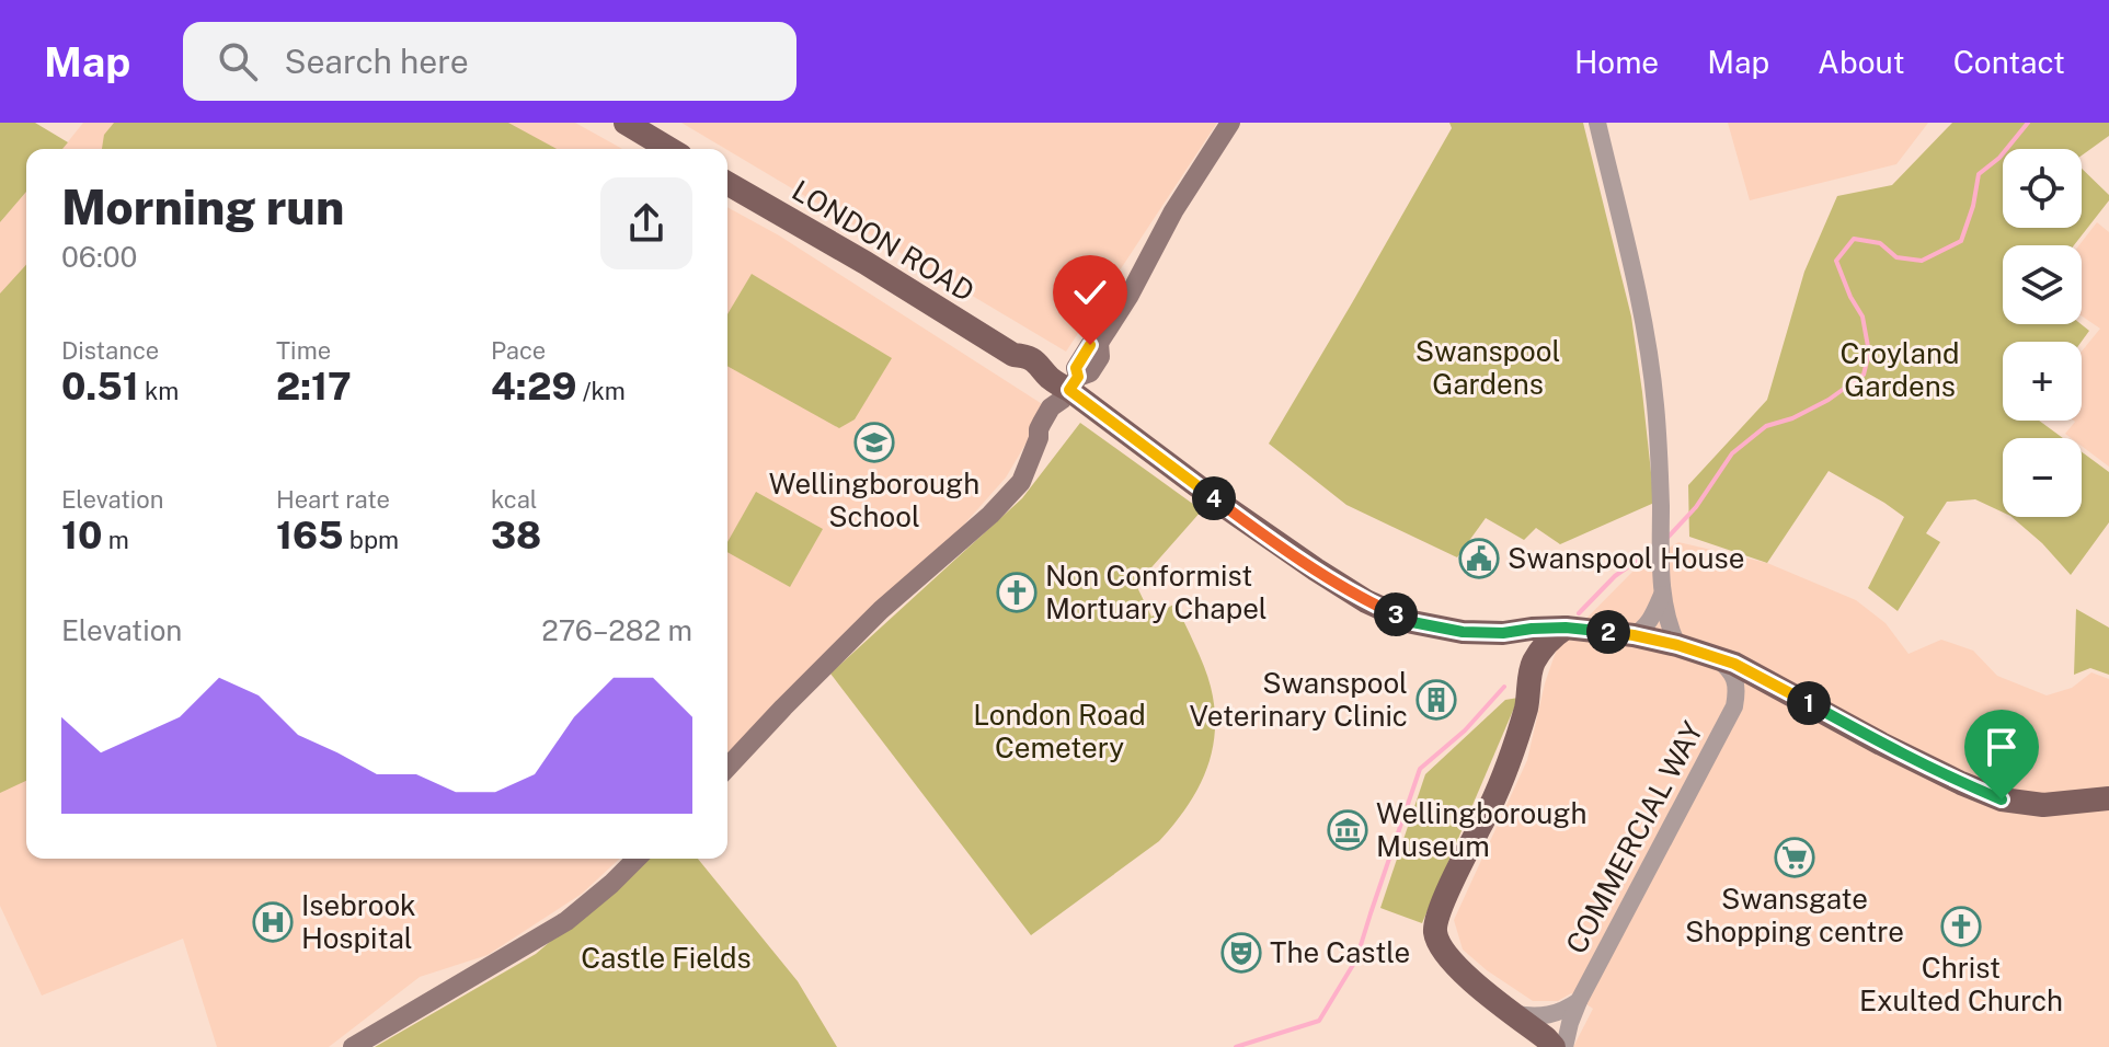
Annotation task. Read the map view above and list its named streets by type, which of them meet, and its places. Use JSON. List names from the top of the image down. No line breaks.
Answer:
{"streets":{"main road":["LONDON ROAD"],"street":["COMMERCIAL WAY"]},"crossings":[["LONDON ROAD","COMMERCIAL WAY"]],"parks":["Swanspool Gardens","Croyland Gardens","London Road Cemetery","Castle Fields"],"places":{"school or university":["Wellingborough School"],"public building":["Swanspool House"],"church":["Non Conformist Mortuary Chapel","Christ Exulted Church"],"building":["Swanspool Veterinary Clinic"],"museum":["Wellingborough Museum"],"supermarket":["Swansgate Shopping centre"],"hospital":["Isebrook Hospital"],"theatre":["The Castle"]},"page":{"header":"Map","search":"Search here","nav":["Home","Map","About","Contact"],"map_buttons":["+","−"],"heading":["Morning run","06:00"],"stats":[["Distance","0.51 km"],["Time","2:17"],["Pace","4:29 /km"],["Elevation","10 m"],["Heart rate","165 bpm"],["kcal","38"]],"pins":["4","3","2","1"],"chart":["Elevation","276–282 m"]}}
